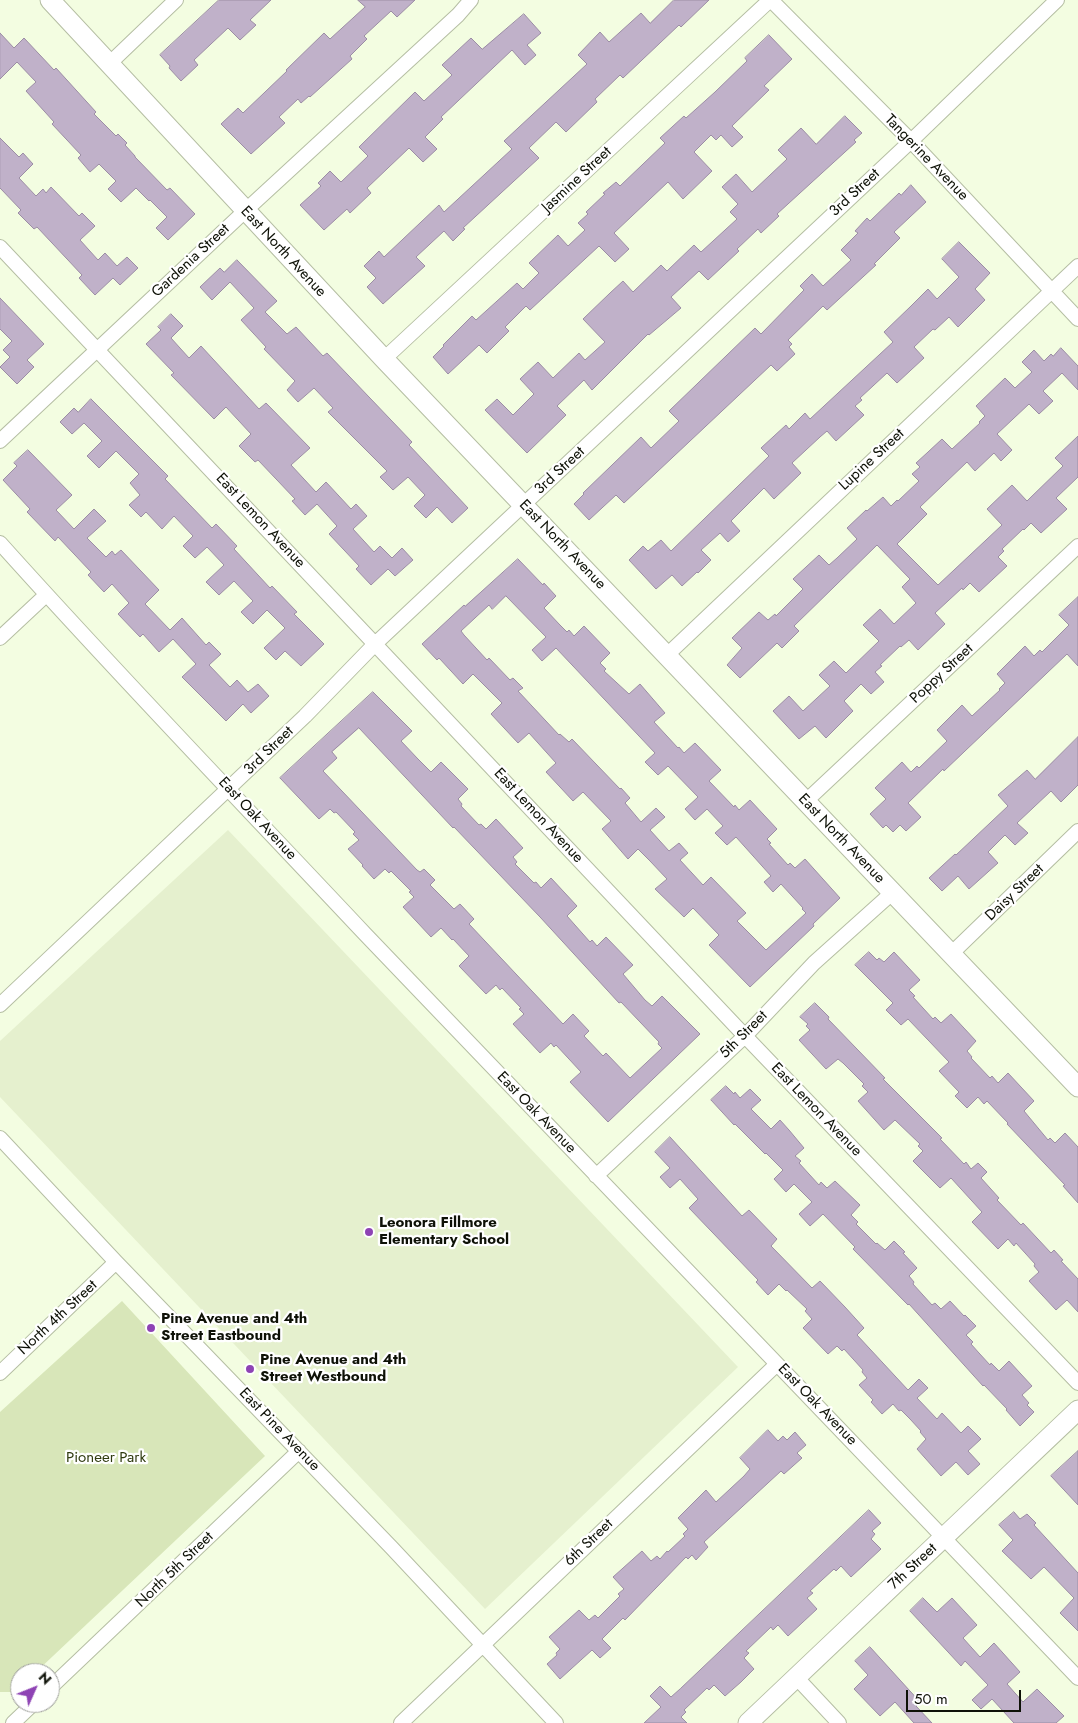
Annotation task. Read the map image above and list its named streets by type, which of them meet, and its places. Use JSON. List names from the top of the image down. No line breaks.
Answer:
{"streets":{"street":["Tangerine Avenue","Jasmine Street","3rd Street","East North Avenue","Gardenia Street","Lupine Street","East Lemon Avenue","Poppy Street","East Oak Avenue","Daisy Street","5th Street","North 4th Street","East Pine Avenue","6th Street","7th Street","North 5th Street"]},"crossings":[["Tangerine Avenue","Jasmine Street"],["Tangerine Avenue","3rd Street"],["Tangerine Avenue","Lupine Street"],["Jasmine Street","East North Avenue"],["3rd Street","East North Avenue"],["3rd Street","East Lemon Avenue"],["3rd Street","East Oak Avenue"],["East North Avenue","Gardenia Street"],["East North Avenue","Lupine Street"],["East North Avenue","Poppy Street"],["East North Avenue","Daisy Street"],["East North Avenue","5th Street"],["Gardenia Street","East Lemon Avenue"],["East Lemon Avenue","5th Street"],["East Oak Avenue","5th Street"],["East Oak Avenue","6th Street"],["East Oak Avenue","7th Street"],["North 4th Street","East Pine Avenue"],["East Pine Avenue","6th Street"],["East Pine Avenue","North 5th Street"]],"parks":["Pioneer Park"],"places":["Leonora Fillmore Elementary School","Pine Avenue and 4th Street Eastbound","Pine Avenue and 4th Street Westbound"],"scale_bar":"50 m","north":"top right"}
